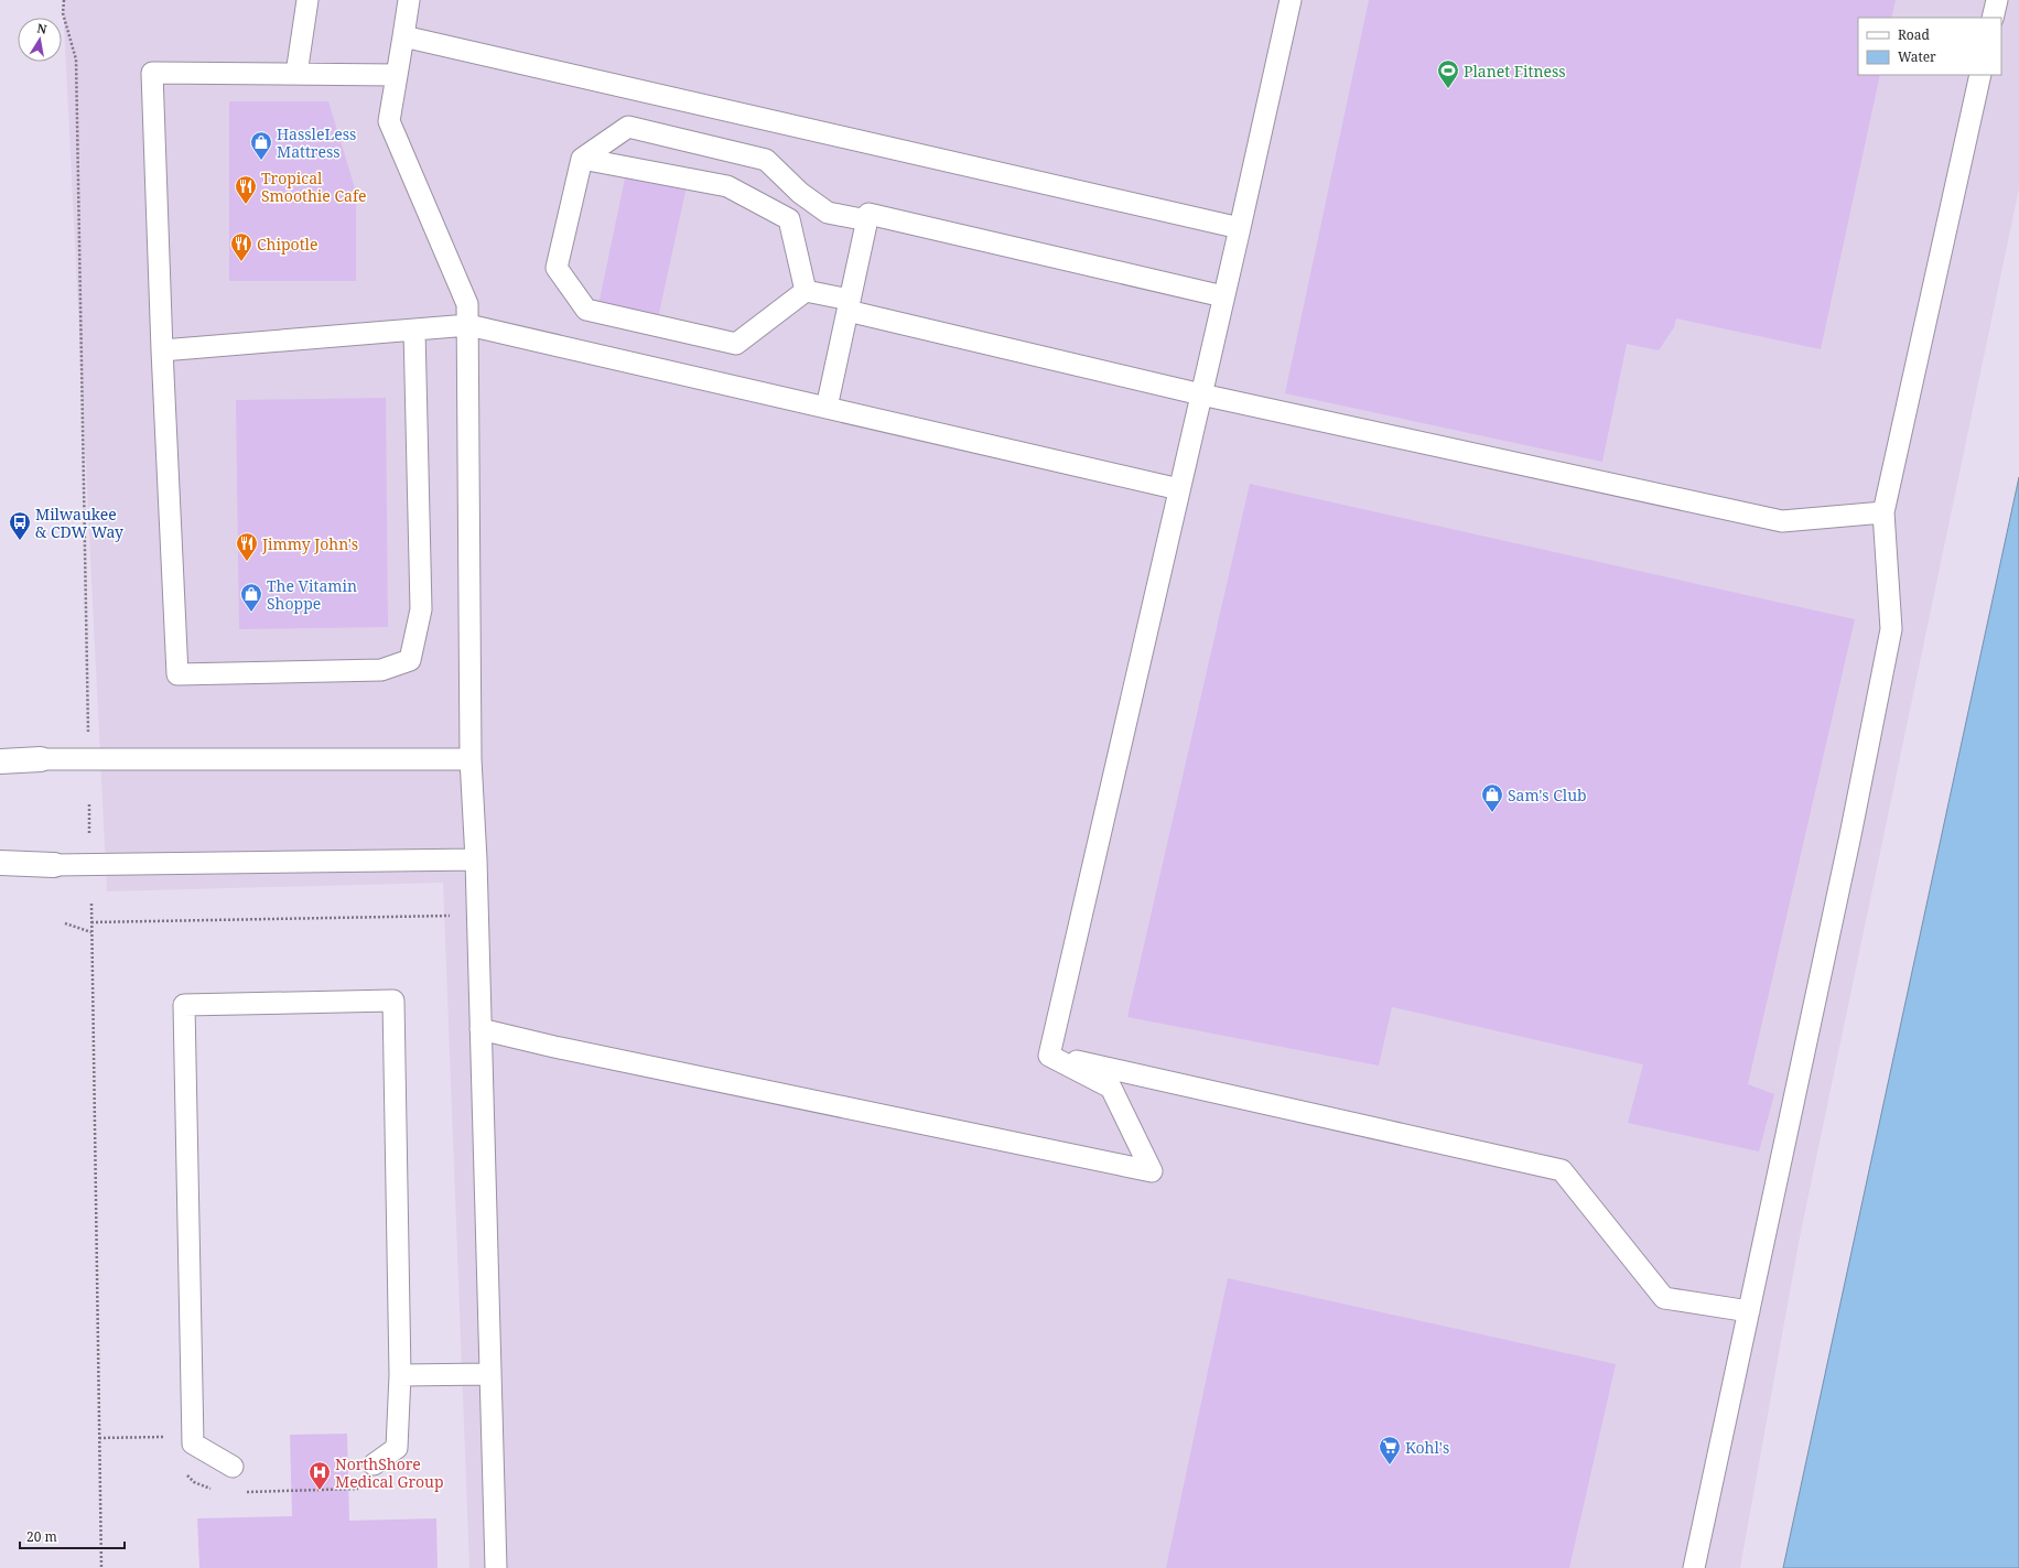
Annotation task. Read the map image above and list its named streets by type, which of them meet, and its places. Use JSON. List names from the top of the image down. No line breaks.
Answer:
{"places":{"sports":["Planet Fitness"],"shop":["HassleLess Mattress","The Vitamin Shoppe","Sam's Club"],"restaurant":["Tropical Smoothie Cafe","Chipotle","Jimmy John's"],"bus stop":["Milwaukee & CDW Way"],"supermarket":["Kohl's"],"hospital":["NorthShore Medical Group"]},"legend":["Road","Water"],"scale_bar":"20 m","north":"top"}
